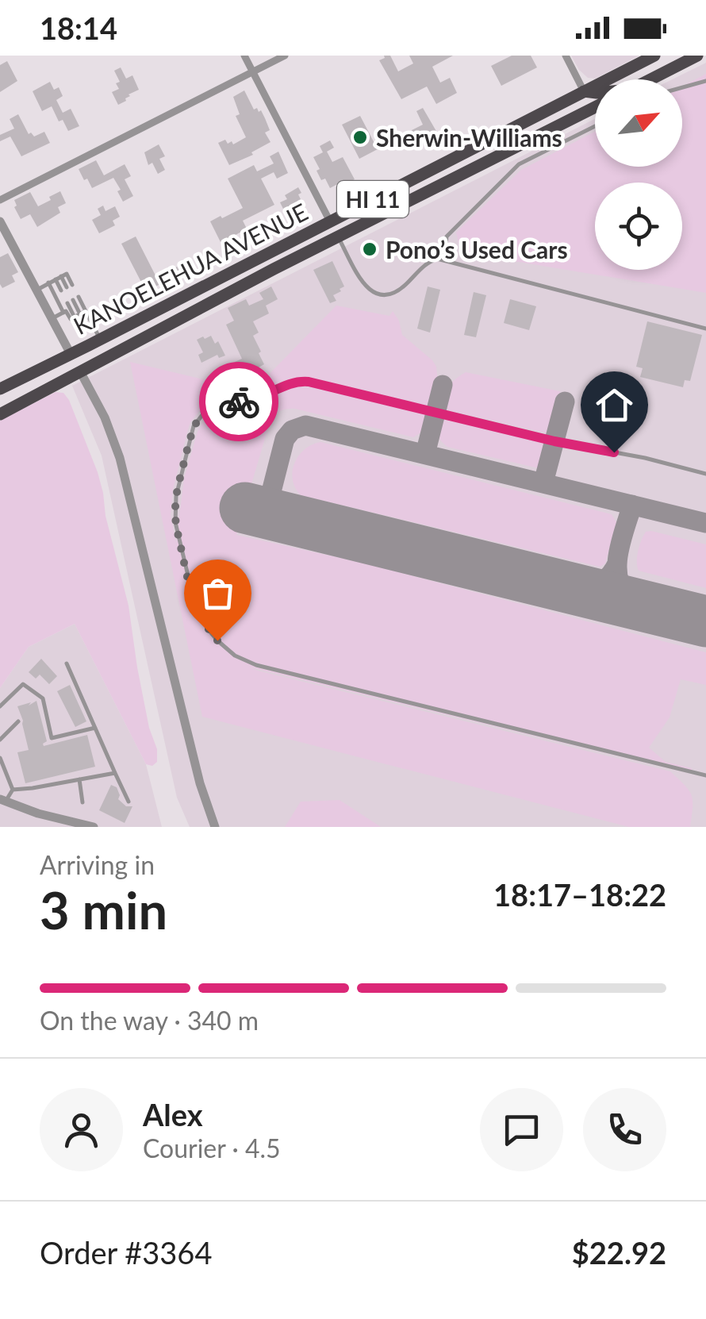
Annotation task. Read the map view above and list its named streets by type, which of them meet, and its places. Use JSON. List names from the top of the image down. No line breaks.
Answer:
{"streets":{"highway":["HI 11","KANOELEHUA AVENUE"]},"places":["Sherwin-Williams","Pono’s Used Cars"],"north":"top right","page":{"status":"18:14","heading":["3 min","Arriving in","18:17–18:22"],"panel":["Alex","Courier · 4.5","Order #3364","$22.92"],"bar":"On the way · 340 m"}}
